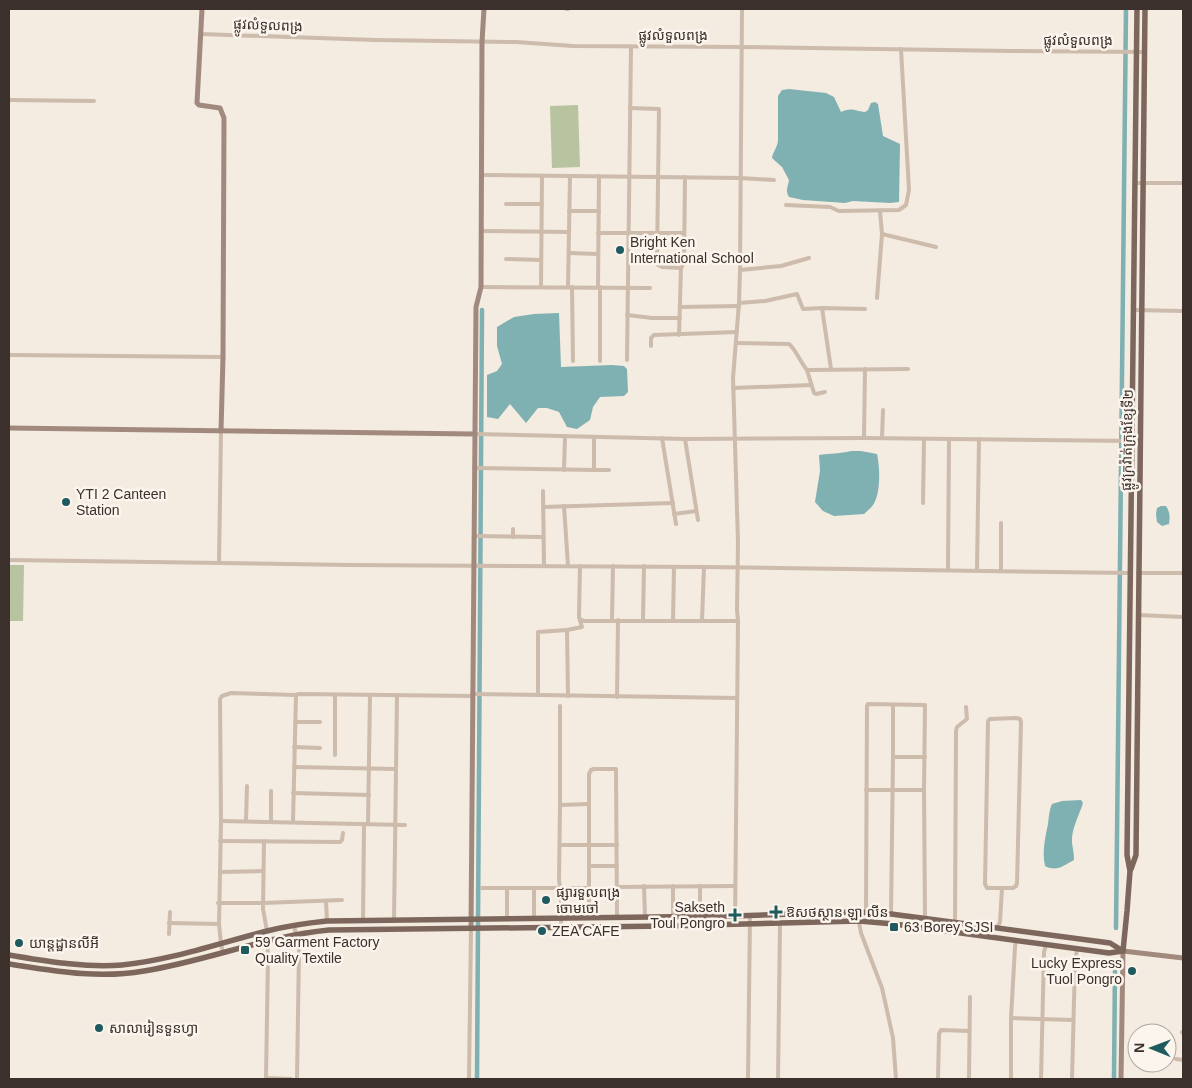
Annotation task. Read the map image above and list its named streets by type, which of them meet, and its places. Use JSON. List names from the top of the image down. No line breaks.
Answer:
{"streets":{"main road":["ផ្លូវក្រវ៉ាត់ក្រុងខ្សែទី២"],"street":["ផ្លូវលំទួលពង្រ"]},"crossings":[["ផ្លូវលំទួលពង្រ","ផ្លូវក្រវ៉ាត់ក្រុងខ្សែទី២"]],"places":{"other":["Bright Ken International School","YTI 2 Canteen Station","ផ្សារទួលពង្រ ចោមចៅ","ZEA CAFE","យាន្ដដ្ឋានលីអី","Lucky Express Tuol Pongro","សាលារៀនទួនហ្វា"],"health":["ឱសថស្ថាន ឡា លីន","Sakseth Toul Pongro"],"transit":["63 Borey SJSI","59 Garment Factory Quality Textile"]},"north":"left"}
